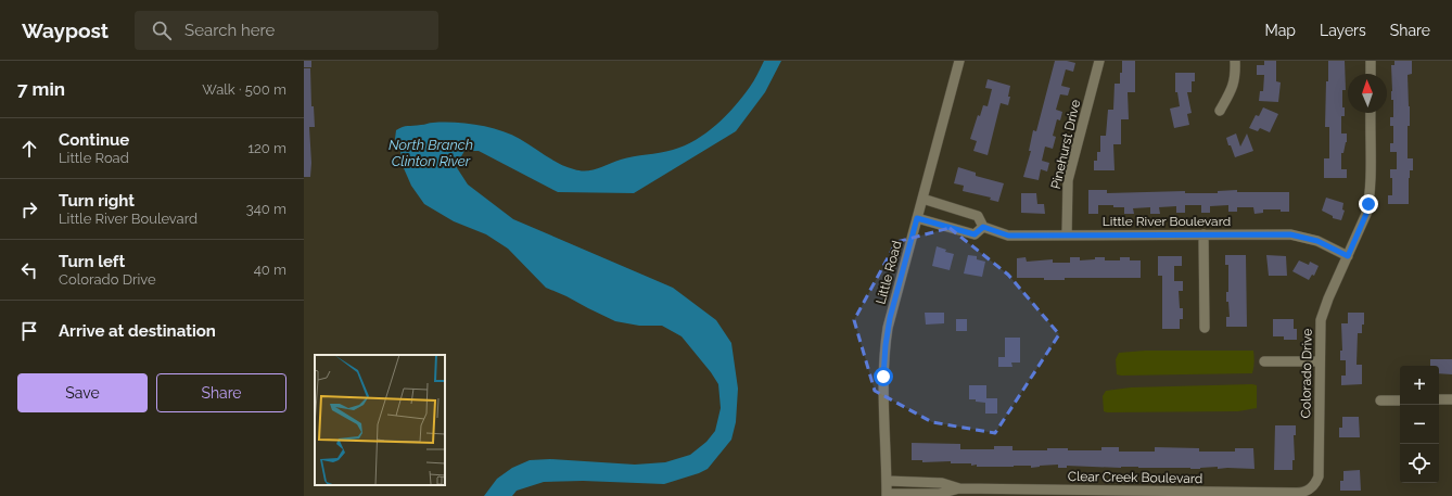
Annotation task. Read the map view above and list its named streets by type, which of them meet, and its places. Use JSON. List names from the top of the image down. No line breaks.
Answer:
{"streets":{"street":["Pinehurst Drive","Little River Boulevard","Little Road","Colorado Drive","Clear Creek Boulevard"]},"crossings":[["Pinehurst Drive","Little River Boulevard"],["Little River Boulevard","Little Road"],["Little River Boulevard","Colorado Drive"],["Little Road","Clear Creek Boulevard"],["Colorado Drive","Clear Creek Boulevard"]],"water":["North Branch Clinton River"],"north":"top","page":{"header":"Waypost","search":"Search here","nav":["Map","Layers","Share"],"heading":["7 min","Walk · 500 m"],"list":[["Continue","Little Road","120 m"],["Turn right","Little River Boulevard","340 m"],["Turn left","Colorado Drive","40 m"],"Arrive at destination"],"buttons":["Save","Share"],"map_buttons":["+","−"]}}
